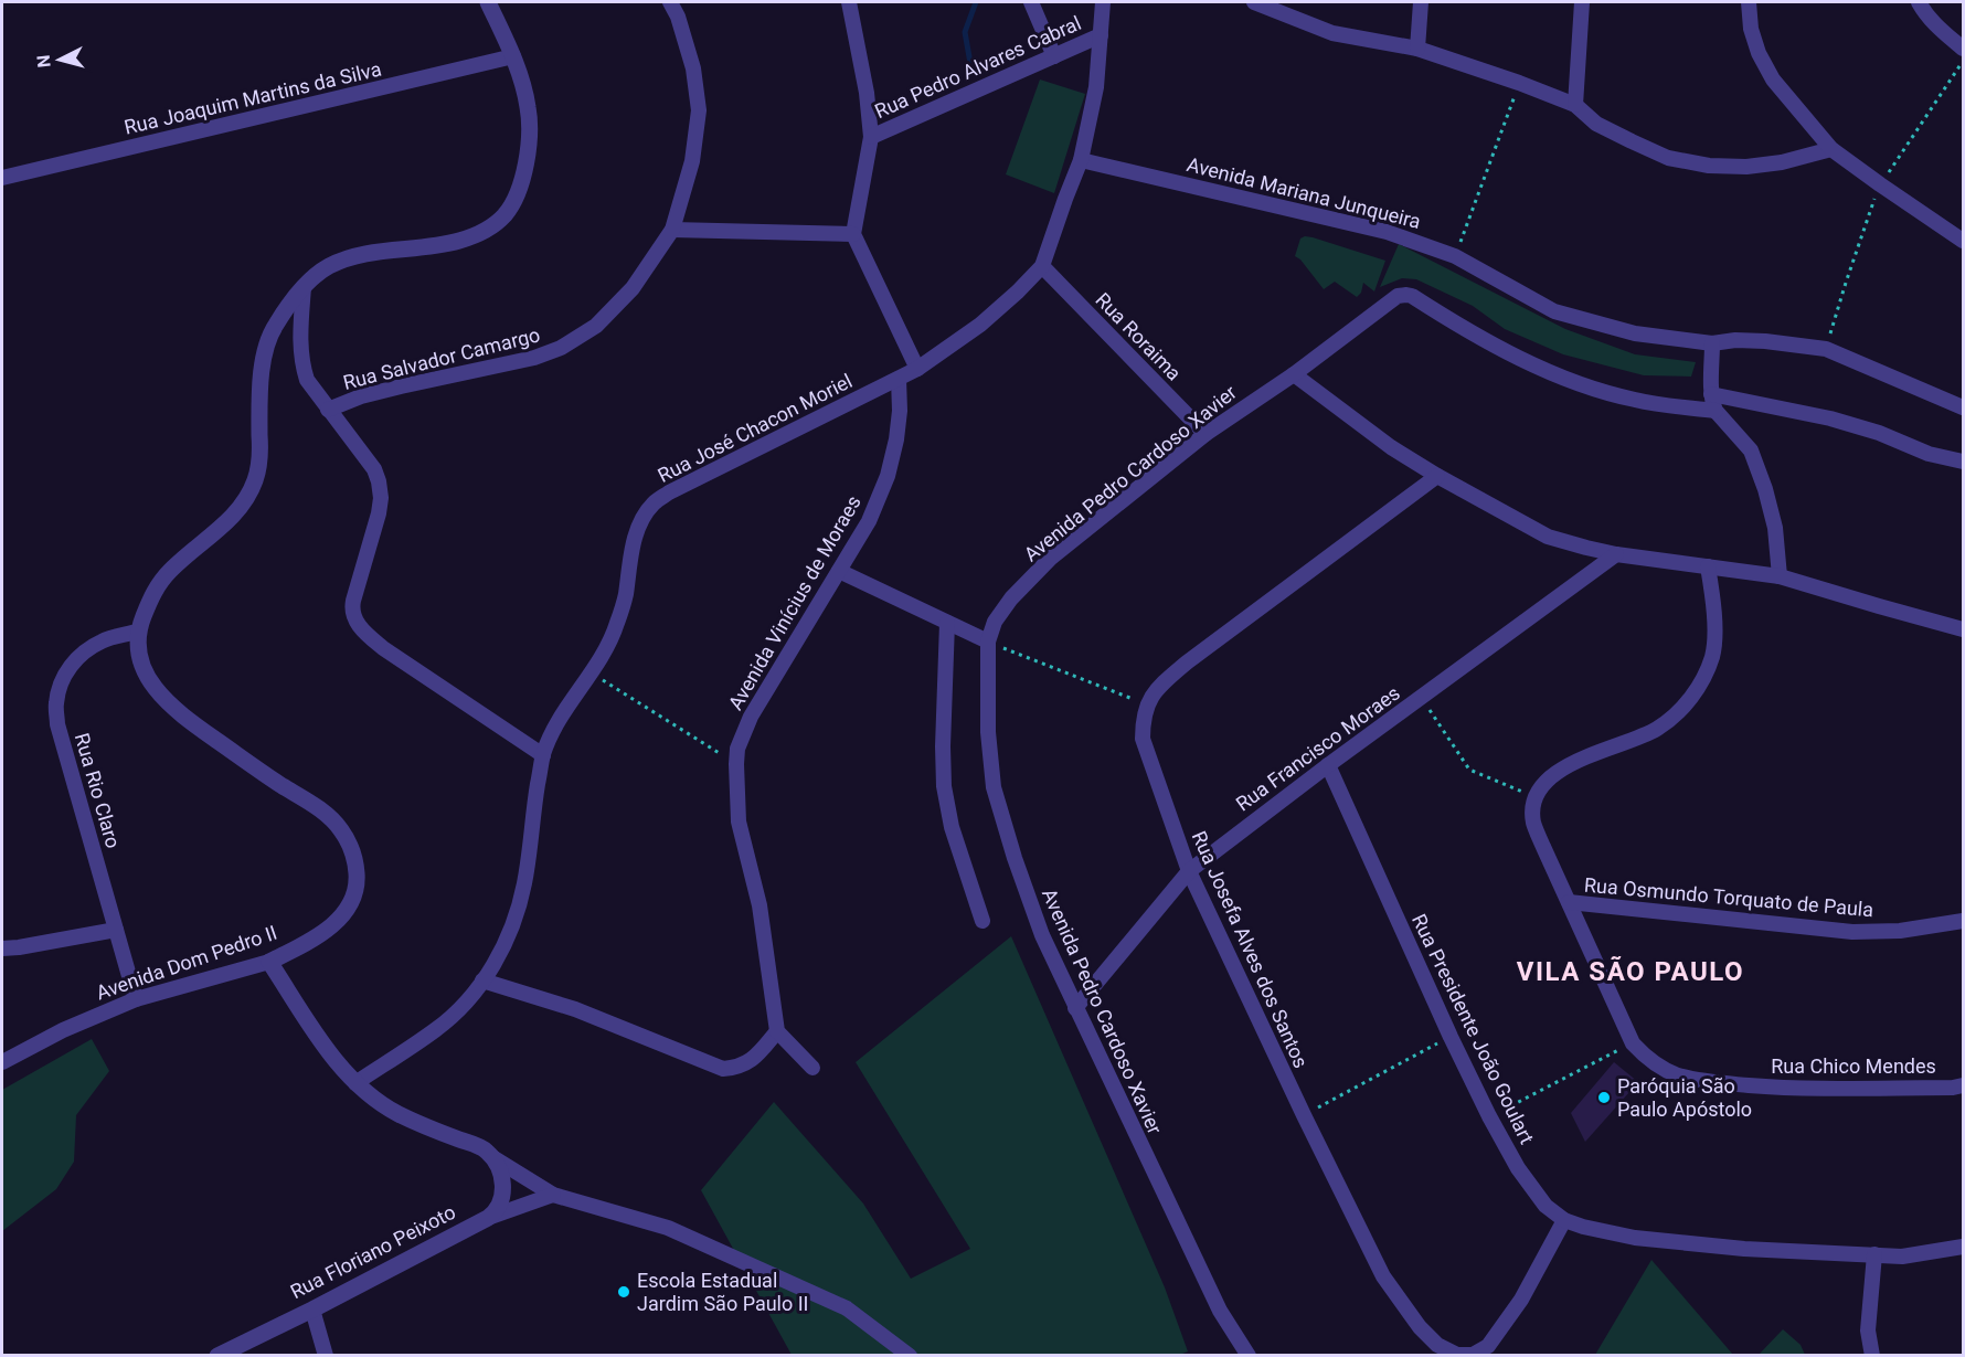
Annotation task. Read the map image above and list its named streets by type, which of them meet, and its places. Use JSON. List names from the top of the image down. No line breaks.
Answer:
{"streets":{"street":["Rua Pedro Alvares Cabral","Rua Joaquim Martins da Silva","Avenida Mariana Junqueira","Rua Roraima","Rua Salvador Camargo","Rua José Chacon Moriel","Avenida Pedro Cardoso Xavier","Avenida Vinícius de Moraes","Rua Francisco Moraes","Rua Rio Claro","Rua Osmundo Torquato de Paula","Rua Josefa Alves dos Santos","Avenida Dom Pedro II","Rua Presidente João Goulart","Rua Chico Mendes","Rua Floriano Peixoto"]},"crossings":[["Avenida Mariana Junqueira","Rua José Chacon Moriel"],["Rua Roraima","Rua José Chacon Moriel"],["Rua Roraima","Avenida Pedro Cardoso Xavier"],["Rua José Chacon Moriel","Avenida Vinícius de Moraes"],["Avenida Pedro Cardoso Xavier","Rua Francisco Moraes"],["Rua Francisco Moraes","Rua Josefa Alves dos Santos"],["Rua Francisco Moraes","Rua Presidente João Goulart"],["Rua Rio Claro","Avenida Dom Pedro II"],["Rua Osmundo Torquato de Paula","Rua Chico Mendes"],["Rua Josefa Alves dos Santos","Rua Presidente João Goulart"]],"districts":["VILA SÃO PAULO"],"places":["Paróquia São Paulo Apóstolo","Escola Estadual Jardim São Paulo II"],"north":"left"}
